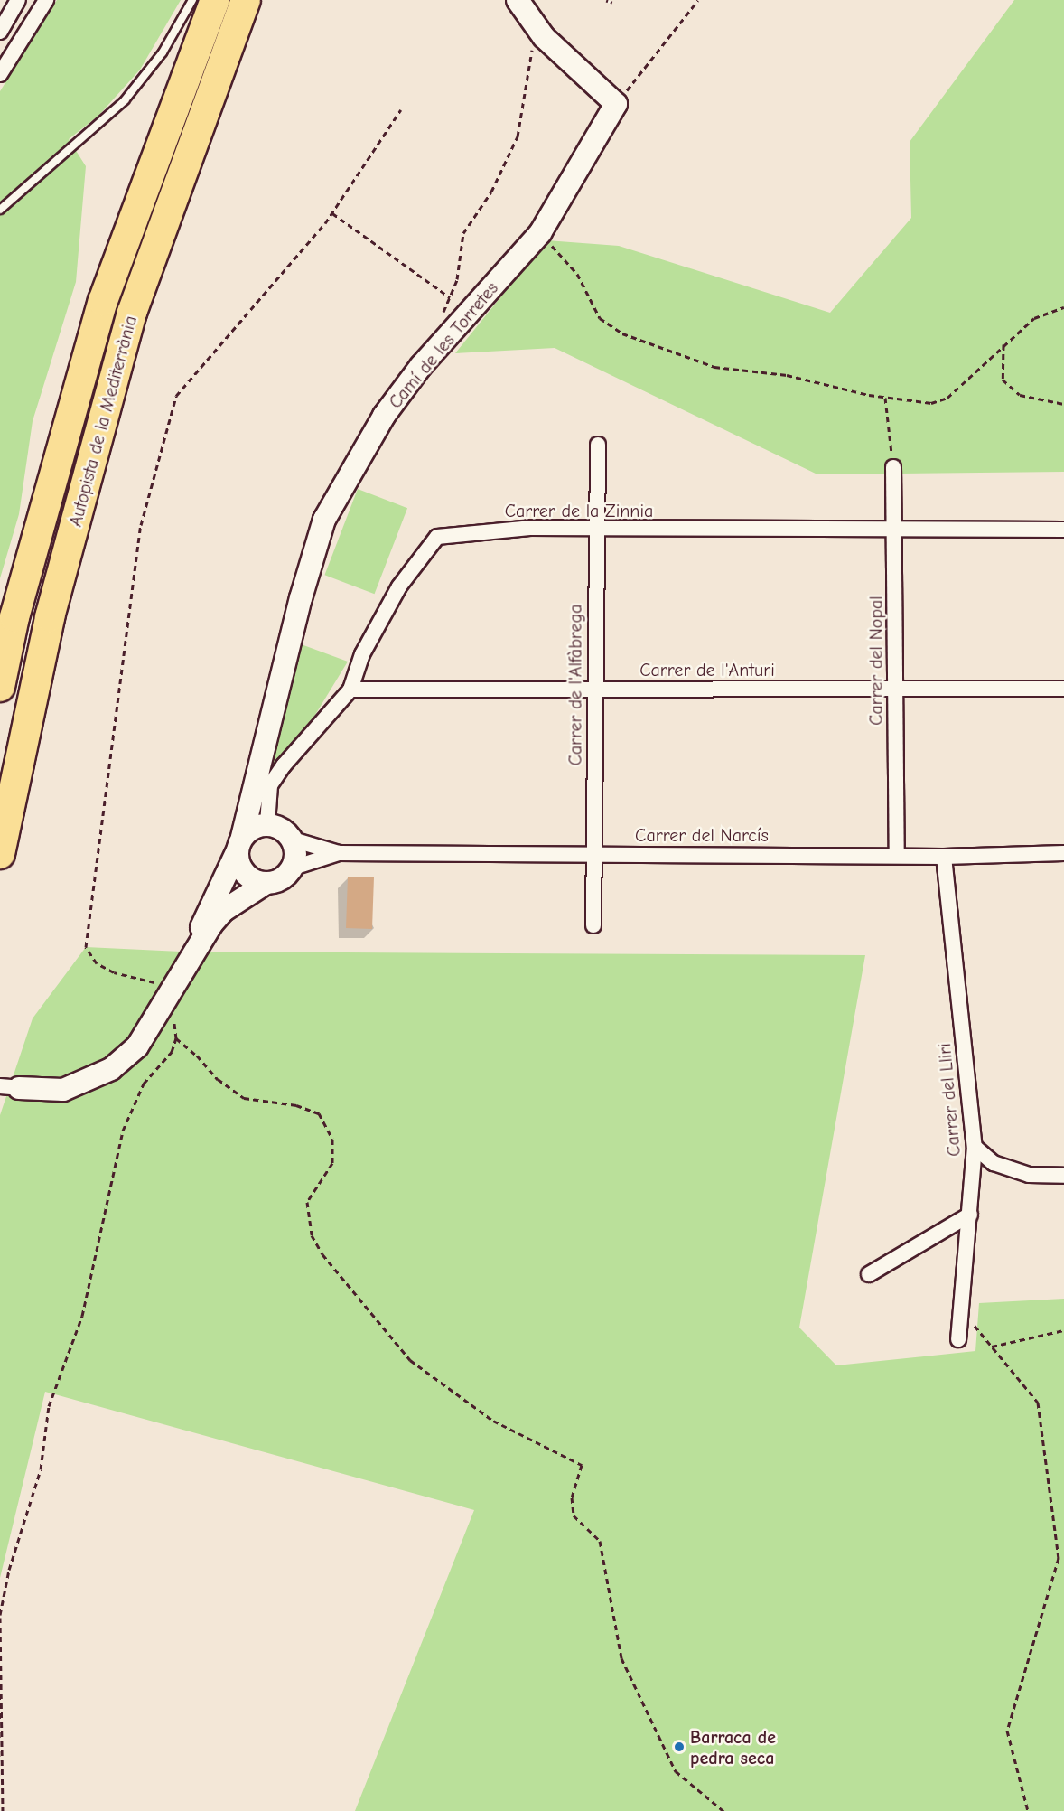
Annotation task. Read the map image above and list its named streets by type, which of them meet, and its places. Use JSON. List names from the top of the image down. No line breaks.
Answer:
{"streets":{"highway":["Autopista de la Mediterrània"],"street":["Camí de les Torretes","Carrer de la Zinnia","Carrer del Nopal","Carrer de l'Anturi","Carrer de l'Alfàbrega","Carrer del Narcís","Carrer del Lliri"]},"crossings":[["Camí de les Torretes","Carrer de la Zinnia"],["Camí de les Torretes","Carrer del Narcís"],["Carrer de la Zinnia","Carrer del Nopal"],["Carrer de la Zinnia","Carrer de l'Anturi"],["Carrer de la Zinnia","Carrer de l'Alfàbrega"],["Carrer de la Zinnia","Carrer del Narcís"],["Carrer del Nopal","Carrer de l'Anturi"],["Carrer del Nopal","Carrer del Narcís"],["Carrer de l'Anturi","Carrer de l'Alfàbrega"],["Carrer de l'Alfàbrega","Carrer del Narcís"],["Carrer del Narcís","Carrer del Lliri"]],"places":["Barraca de pedra seca"]}
